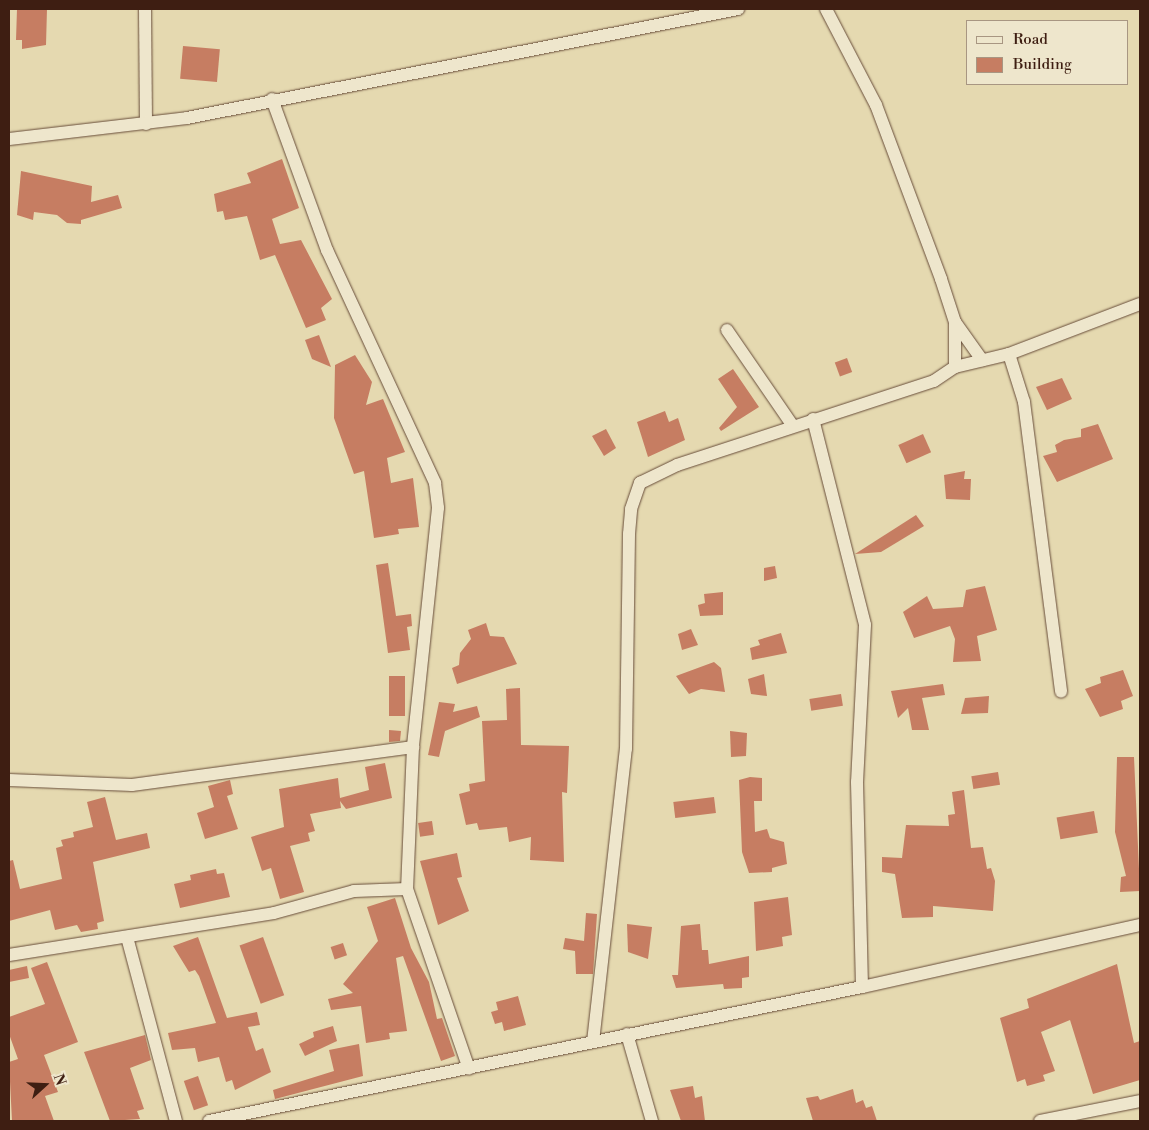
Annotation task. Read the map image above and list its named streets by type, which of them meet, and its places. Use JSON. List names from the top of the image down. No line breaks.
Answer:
{"legend":["Road","Building"],"north":"right"}
